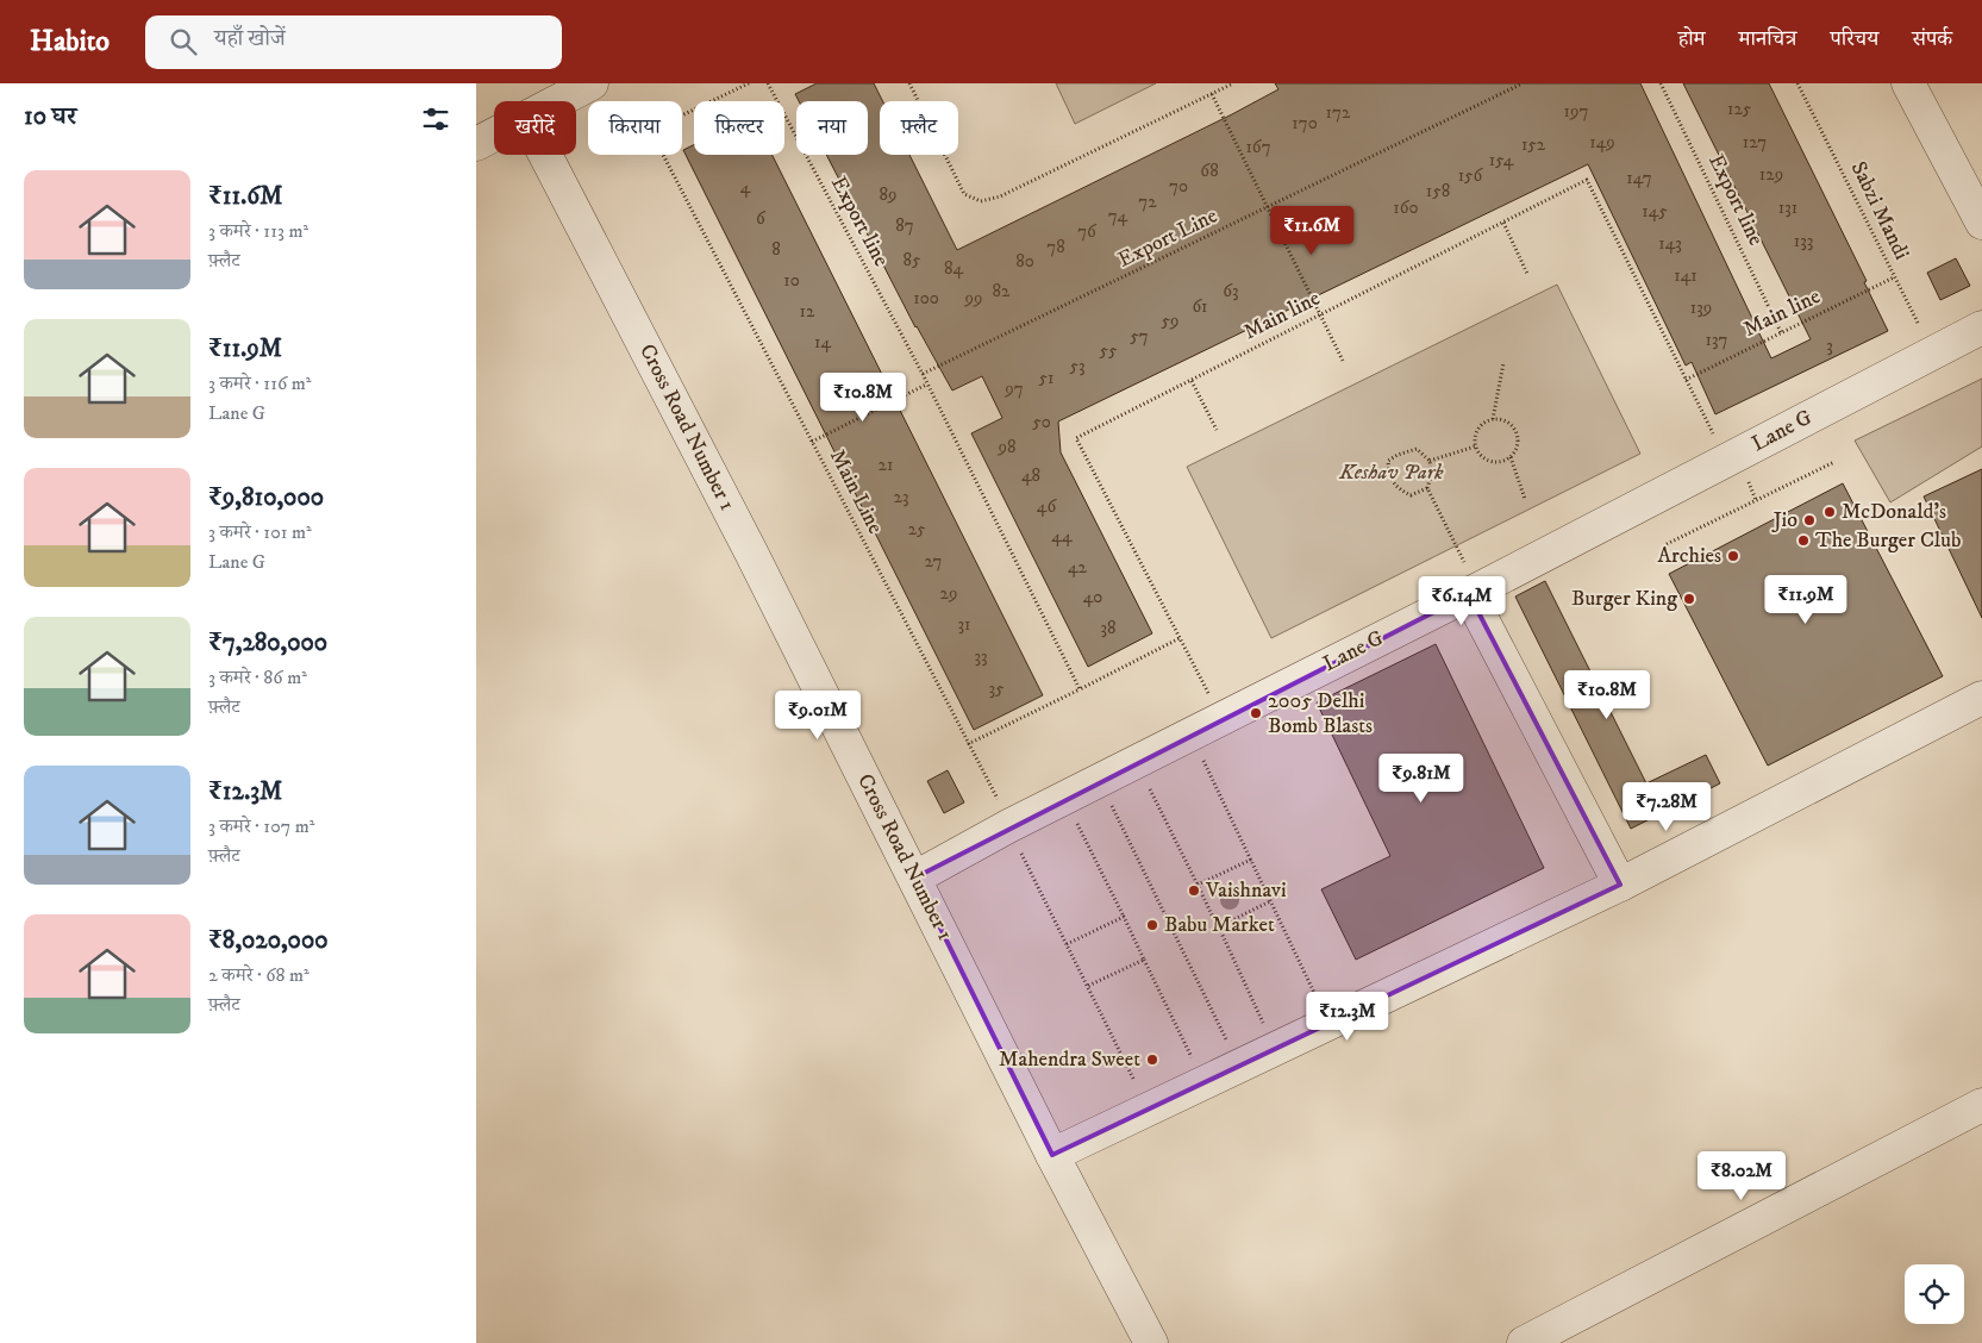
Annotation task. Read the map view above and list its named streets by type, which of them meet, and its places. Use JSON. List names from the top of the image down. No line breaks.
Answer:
{"streets":{"street":["Cross Road Number 1","Lane G"],"path":["Export line","Sabzi Mandi","Export Line","Main line","Main Line"]},"crossings":[["Export line","Export Line"],["Export line","Main line"],["Sabzi Mandi","Main line"],["Sabzi Mandi","Lane G"],["Main line","Lane G"],["Cross Road Number 1","Lane G"],["Lane G","Main Line"]],"parks":["Keshav Park"],"places":["McDonald's","Jio","The Burger Club","Archies","Burger King","2005 Delhi Bomb Blasts","Vaishnavi","Babu Market","Mahendra Sweet"],"house_numbers":["125","197","172","170","149","127","152","167","154","68","129","156","147","70","4","158","89","72","160","131","145","74","6","87","76","133","143","78","8","85","80","84","141","10","82","63","100","99","61","139","12","59","57","137","14","3","55","53","51","97","50","98","21","48","23","46","25","44","27","42","29","40","31","38","33","35"],"page":{"header":"Habito","search":"यहाँ खोजें","nav":["होम","मानचित्र","परिचय","संपर्क"],"heading":"10 घर","chip":["खरीदें","किराया","फ़िल्टर","नया","फ़्लैट"],"list":[{"name":"₹11.6M","note":"3 कमरे · 113 m² · फ़्लैट"},{"name":"₹11.9M","note":"3 कमरे · 116 m² · Lane G"},{"name":"₹9,810,000","note":"3 कमरे · 101 m² · Lane G"},{"name":"₹7,280,000","note":"3 कमरे · 86 m² · फ़्लैट"},{"name":"₹12.3M","note":"3 कमरे · 107 m² · फ़्लैट"},{"name":"₹8,020,000","note":"2 कमरे · 68 m² · फ़्लैट"}],"price":["₹11.6M","₹10.8M","₹11.9M","₹6.14M","₹10.8M","₹9.01M","₹9.81M","₹7.28M","₹12.3M","₹8.02M"]}}
